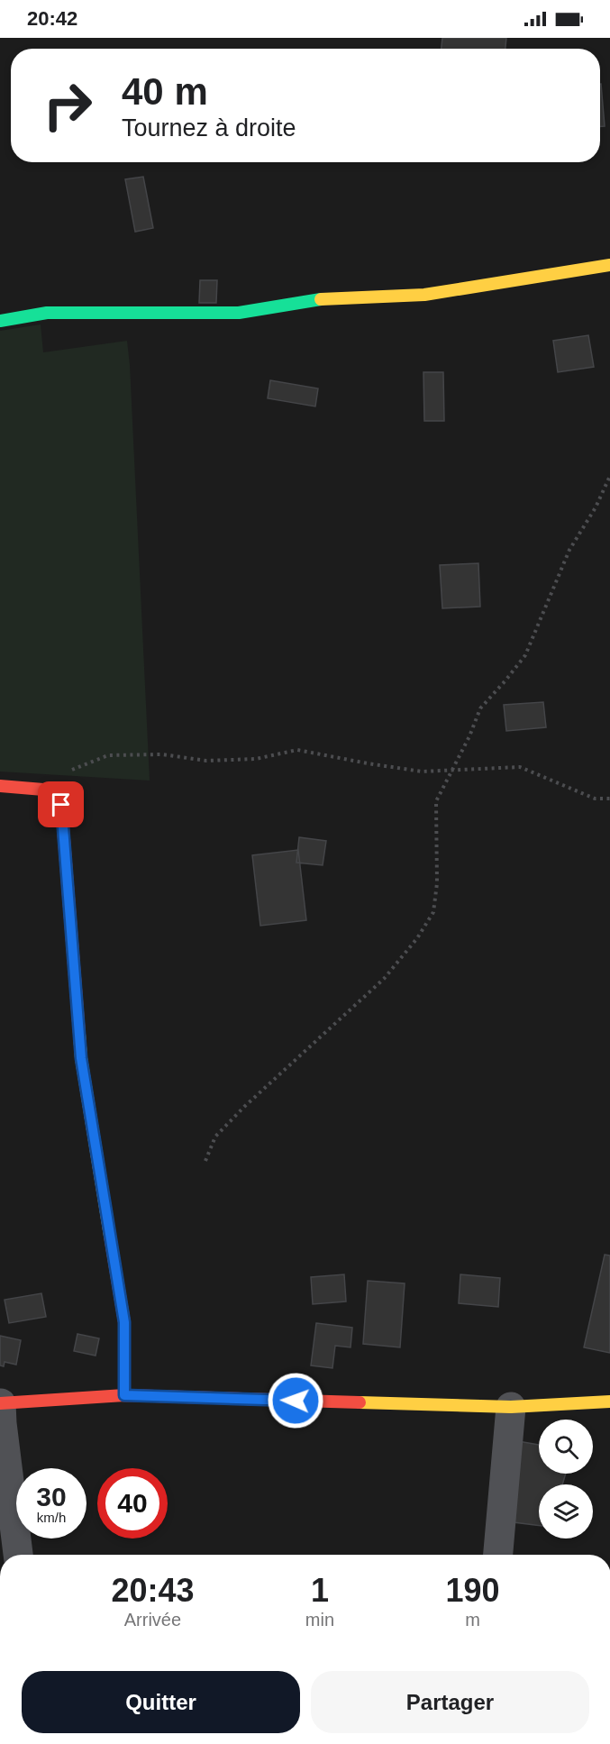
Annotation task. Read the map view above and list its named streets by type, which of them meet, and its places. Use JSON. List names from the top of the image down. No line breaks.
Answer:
{"page":{"status":"20:42","turn":["40 m","Tournez à droite"],"speed":"30 km/h","limit":"40","eta":["20:43","Arrivée","1","min","190","m"],"buttons":["Quitter","Partager"]}}
